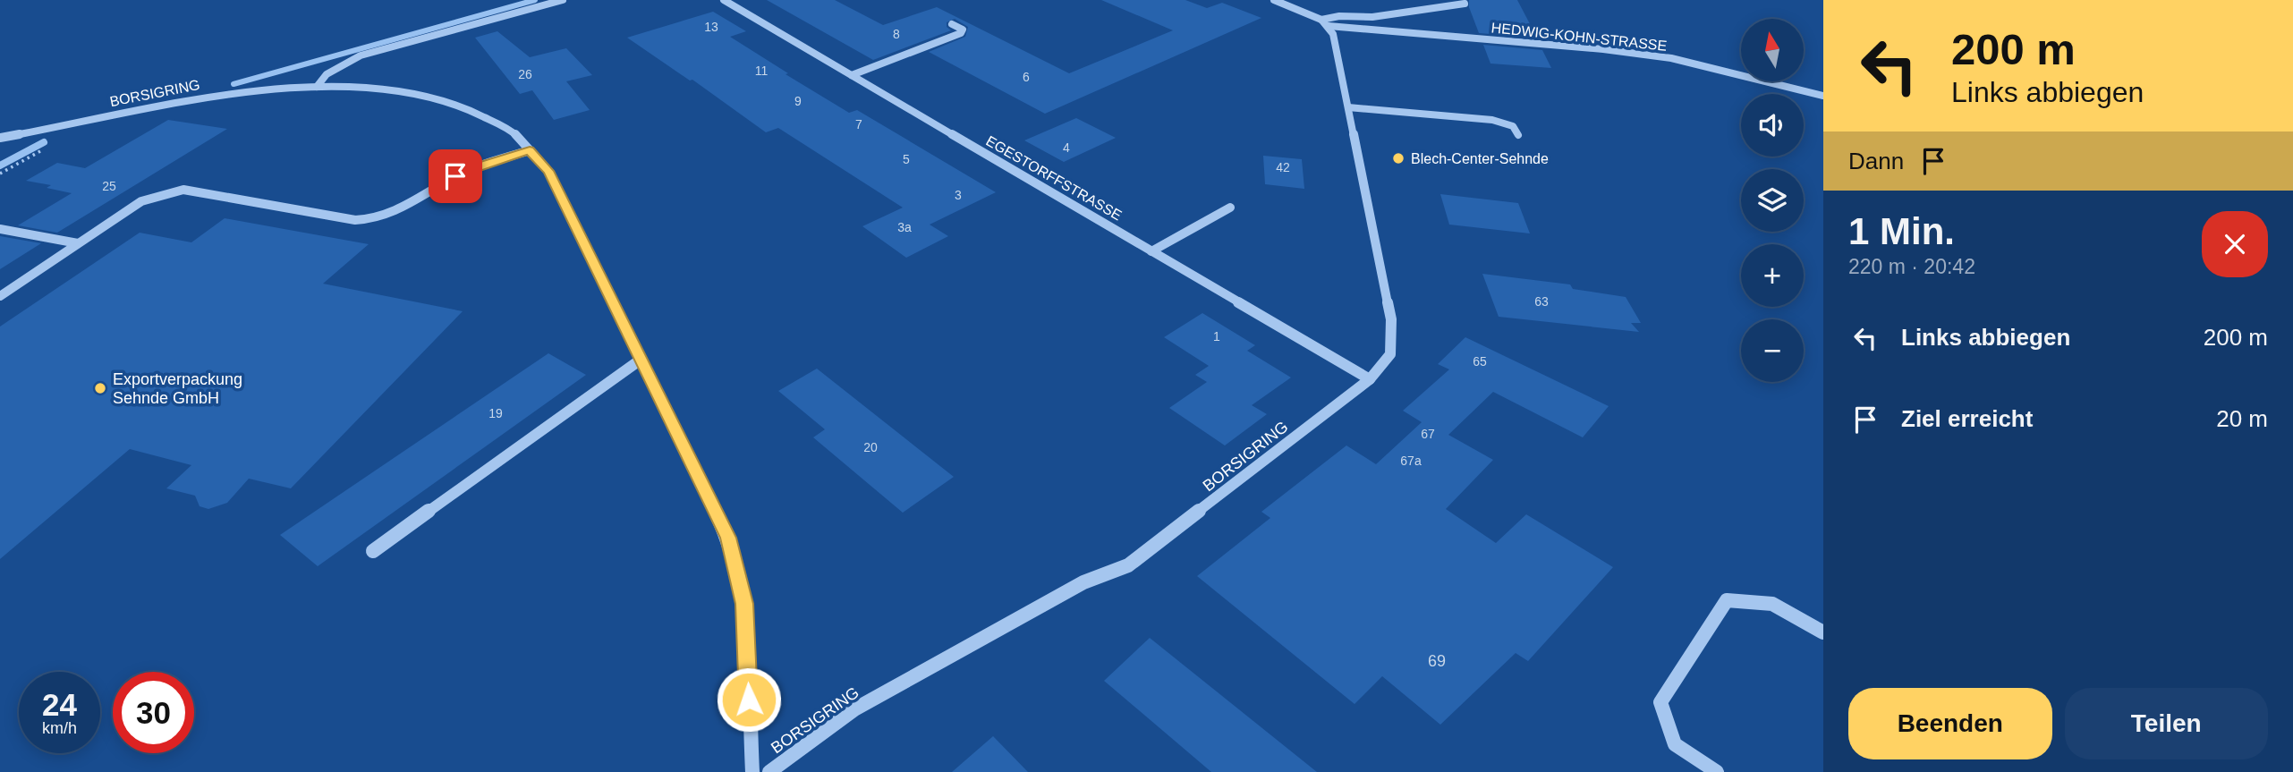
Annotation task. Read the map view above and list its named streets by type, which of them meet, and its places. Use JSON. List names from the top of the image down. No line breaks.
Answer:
{"streets":{"street":["HEDWIG-KOHN-STRASSE","BORSIGRING","EGESTORFFSTRASSE"]},"crossings":[["HEDWIG-KOHN-STRASSE","BORSIGRING"],["BORSIGRING","EGESTORFFSTRASSE"]],"places":["Blech-Center-Sehnde","Exportverpackung Sehnde GmbH"],"house_numbers":["13","8","11","26","6","9","7","4","5","42","25","3","3a","63","1","65","19","67","20","67a","69"],"north":"top","page":{"turn":["200 m","Links abbiegen"],"map_buttons":["+","−"],"then":"Dann","heading":["1 Min.","220 m · 20:42"],"list":[{"name":"Links abbiegen","value":"200 m"},{"name":"Ziel erreicht","value":"20 m"}],"speed":"24 km/h","limit":"30","buttons":["Beenden","Teilen"]}}
